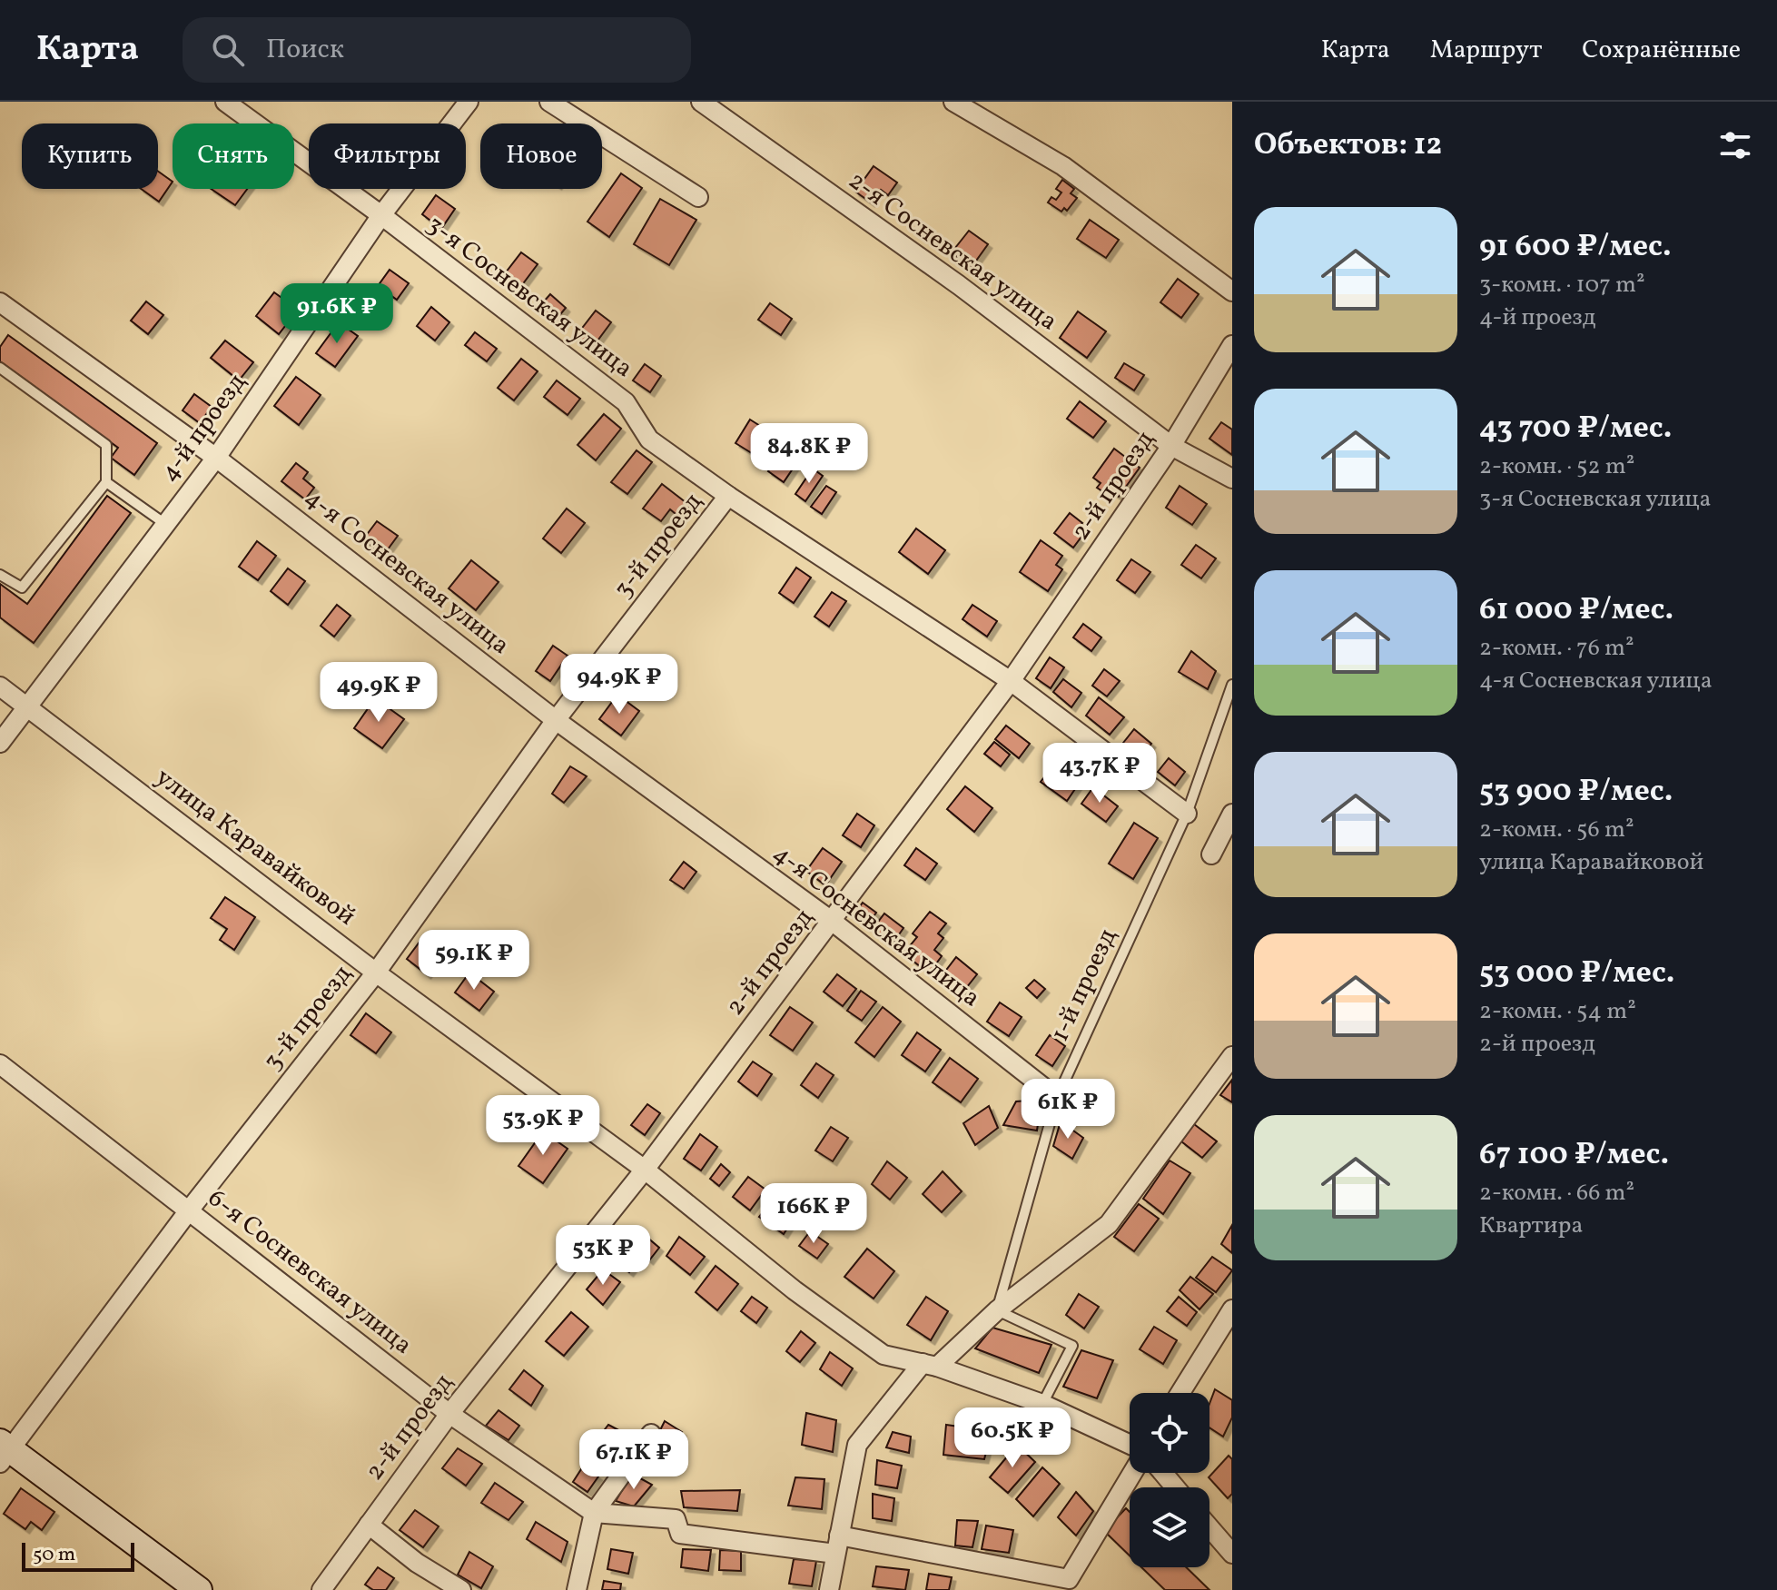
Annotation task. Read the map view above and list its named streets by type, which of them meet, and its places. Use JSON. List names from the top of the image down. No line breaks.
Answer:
{"streets":{"street":["2-я Сосневская улица","3-я Сосневская улица","4-й проезд","2-й проезд","3-й проезд","4-я Сосневская улица","улица Каравайковой","6-я Сосневская улица"],"lane":["1-й проезд"]},"crossings":[["2-я Сосневская улица","2-й проезд"],["3-я Сосневская улица","4-й проезд"],["3-я Сосневская улица","2-й проезд"],["3-я Сосневская улица","3-й проезд"],["3-я Сосневская улица","1-й проезд"],["4-й проезд","4-я Сосневская улица"],["4-й проезд","улица Каравайковой"],["2-й проезд","4-я Сосневская улица"],["2-й проезд","улица Каравайковой"],["2-й проезд","6-я Сосневская улица"],["3-й проезд","4-я Сосневская улица"],["3-й проезд","улица Каравайковой"],["3-й проезд","6-я Сосневская улица"],["4-я Сосневская улица","1-й проезд"]],"scale_bar":"50 m","page":{"header":"Карта","search":"Поиск","nav":["Карта","Маршрут","Сохранённые"],"heading":"Объектов: 12","chip":["Купить","Снять","Фильтры","Новое"],"list":[{"name":"91 600 ₽/мес.","note":"3-комн. · 107 m² · 4-й проезд"},{"name":"43 700 ₽/мес.","note":"2-комн. · 52 m² · 3-я Сосневская улица"},{"name":"61 000 ₽/мес.","note":"2-комн. · 76 m² · 4-я Сосневская улица"},{"name":"53 900 ₽/мес.","note":"2-комн. · 56 m² · улица Каравайковой"},{"name":"53 000 ₽/мес.","note":"2-комн. · 54 m² · 2-й проезд"},{"name":"67 100 ₽/мес.","note":"2-комн. · 66 m² · Квартира"}],"price":["91.6K ₽","84.8K ₽","94.9K ₽","49.9K ₽","43.7K ₽","59.1K ₽","61K ₽","53.9K ₽","166K ₽","53K ₽","60.5K ₽","67.1K ₽"],"scale":"50 m"}}
